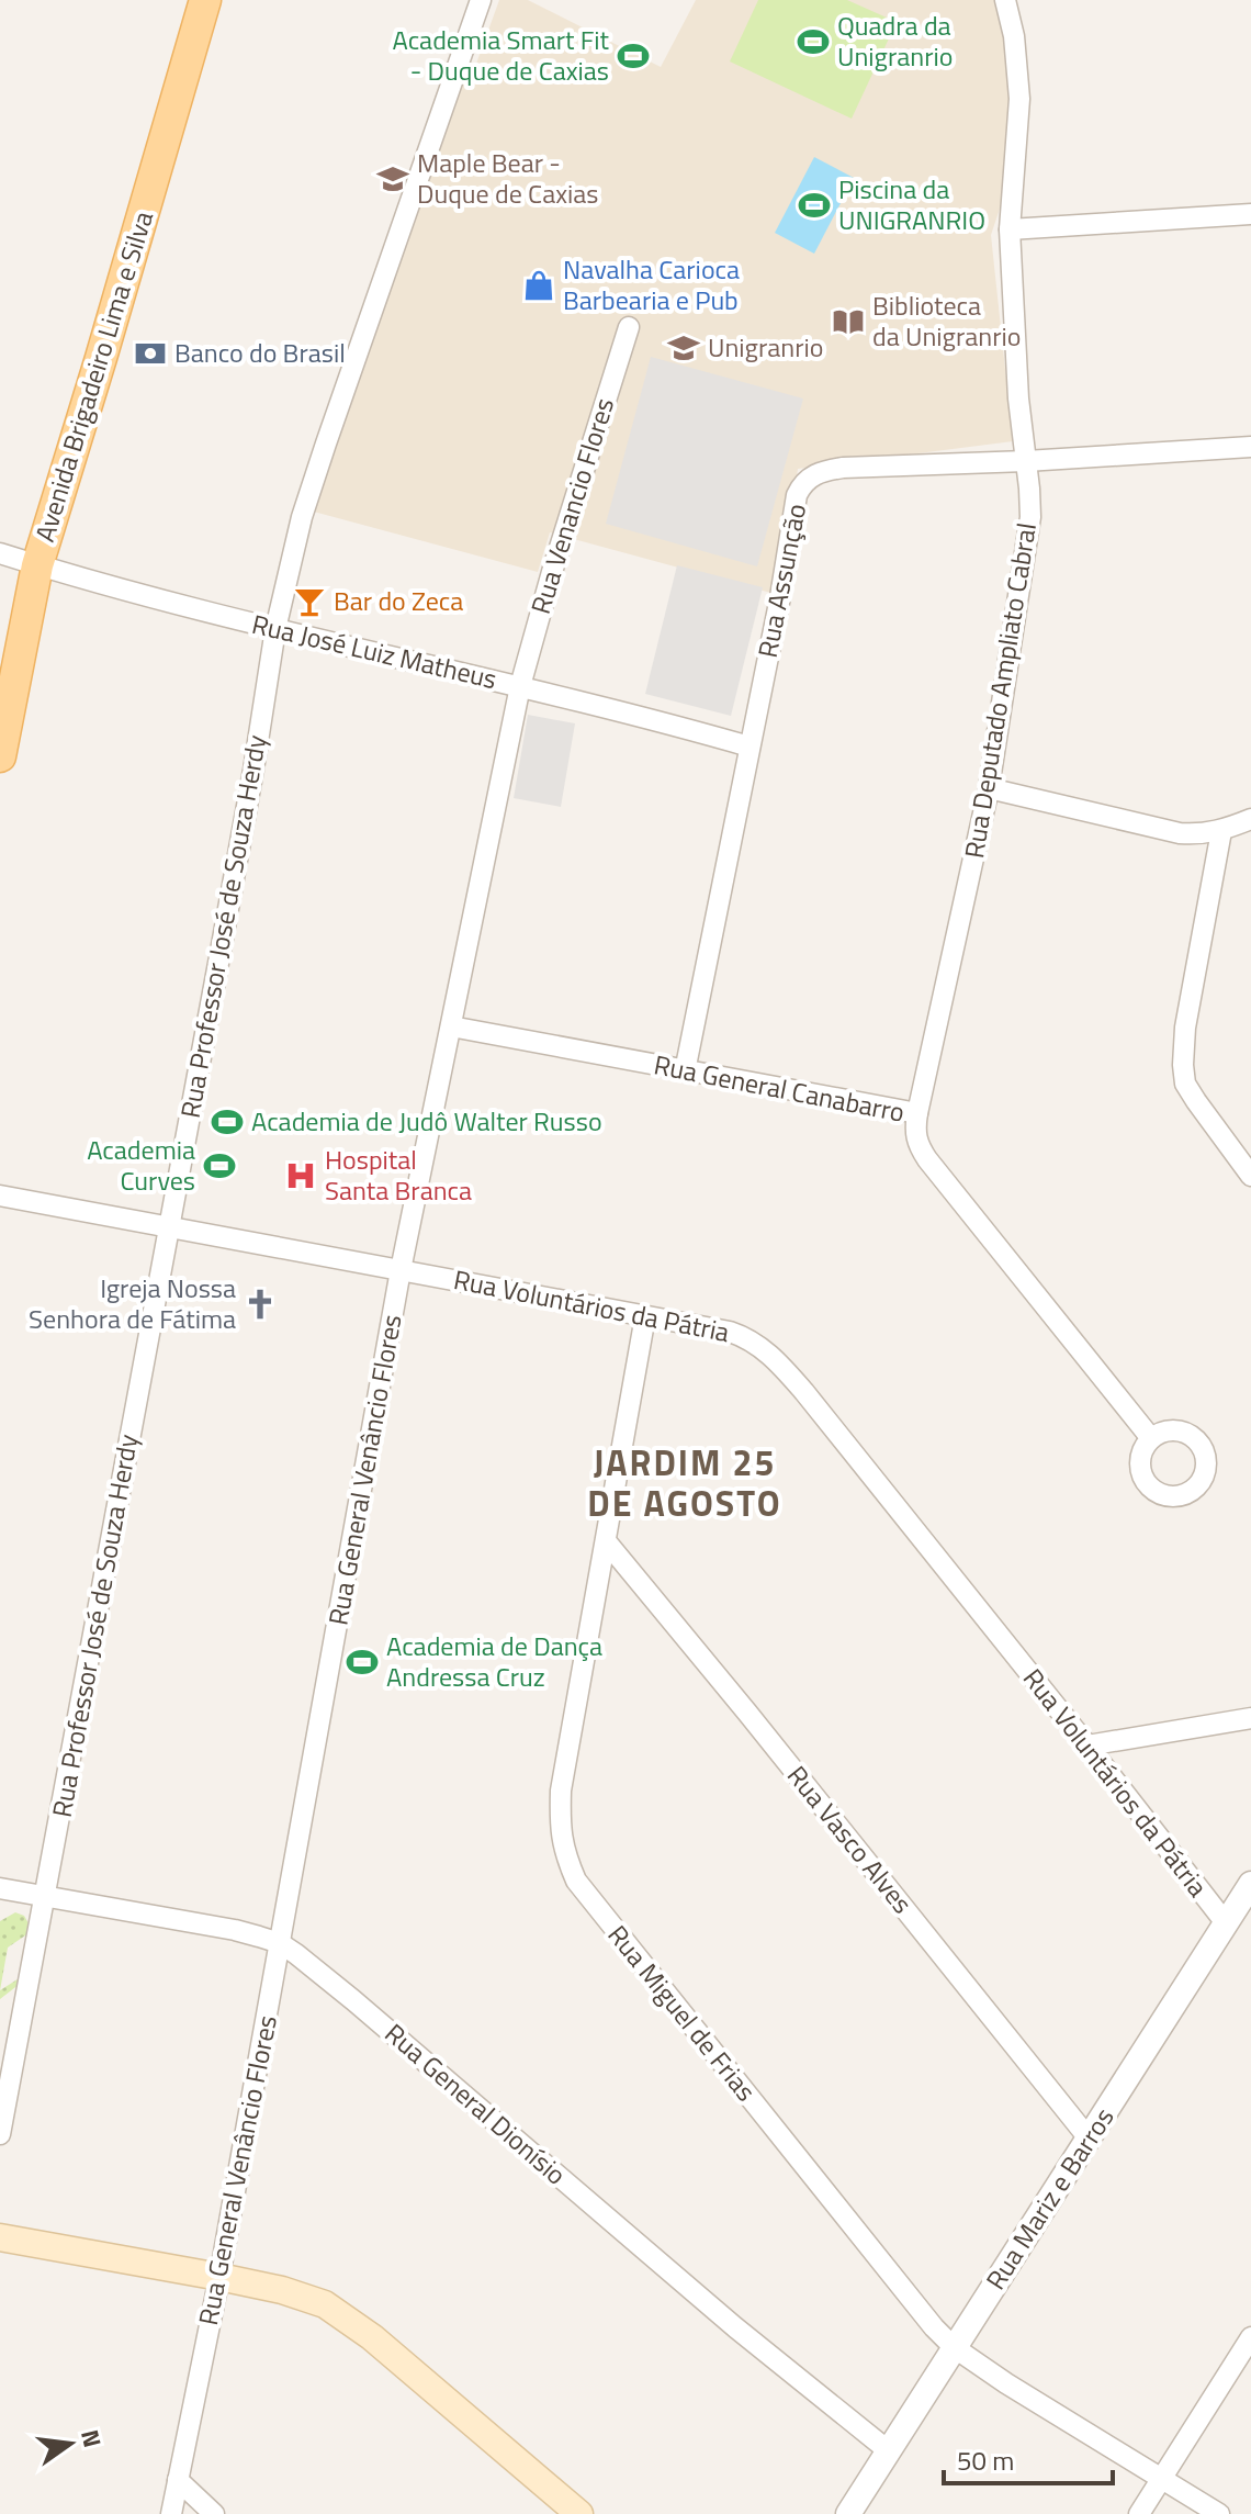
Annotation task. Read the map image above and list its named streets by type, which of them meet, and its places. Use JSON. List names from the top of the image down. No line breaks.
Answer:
{"streets":{"main road":["Avenida Brigadeiro Lima e Silva"],"street":["Rua Venancio Flores","Rua Assunção","Rua José Luiz Matheus","Rua Deputado Ampliato Cabral","Rua Professor José de Souza Herdy","Rua General Canabarro","Rua Voluntários da Pátria","Rua General Venâncio Flores","Rua Vasco Alves","Rua Miguel de Frias","Rua General Dionísio","Rua Mariz e Barros"]},"crossings":[["Avenida Brigadeiro Lima e Silva","Rua José Luiz Matheus"],["Rua Venancio Flores","Rua José Luiz Matheus"],["Rua Venancio Flores","Rua General Venâncio Flores"],["Rua Assunção","Rua José Luiz Matheus"],["Rua Assunção","Rua Deputado Ampliato Cabral"],["Rua Assunção","Rua General Canabarro"],["Rua José Luiz Matheus","Rua Professor José de Souza Herdy"],["Rua José Luiz Matheus","Rua General Venâncio Flores"],["Rua Deputado Ampliato Cabral","Rua General Canabarro"],["Rua Professor José de Souza Herdy","Rua Voluntários da Pátria"],["Rua Professor José de Souza Herdy","Rua General Dionísio"],["Rua General Canabarro","Rua General Venâncio Flores"],["Rua Voluntários da Pátria","Rua General Venâncio Flores"],["Rua Voluntários da Pátria","Rua Miguel de Frias"],["Rua Voluntários da Pátria","Rua Mariz e Barros"],["Rua General Venâncio Flores","Rua General Dionísio"],["Rua Vasco Alves","Rua Miguel de Frias"],["Rua Vasco Alves","Rua Mariz e Barros"],["Rua Miguel de Frias","Rua Mariz e Barros"],["Rua General Dionísio","Rua Mariz e Barros"]],"districts":["JARDIM 25 DE AGOSTO"],"places":{"sports":["Quadra da Unigranrio","Academia Smart Fit - Duque de Caxias","Piscina da UNIGRANRIO","Academia de Judô Walter Russo","Academia Curves","Academia de Dança Andressa Cruz"],"school or university":["Maple Bear - Duque de Caxias","Unigranrio"],"shop":["Navalha Carioca Barbearia e Pub"],"library":["Biblioteca da Unigranrio"],"bank":["Banco do Brasil"],"bar":["Bar do Zeca"],"hospital":["Hospital Santa Branca"],"church":["Igreja Nossa Senhora de Fátima"]},"scale_bar":"50 m","north":"right"}
